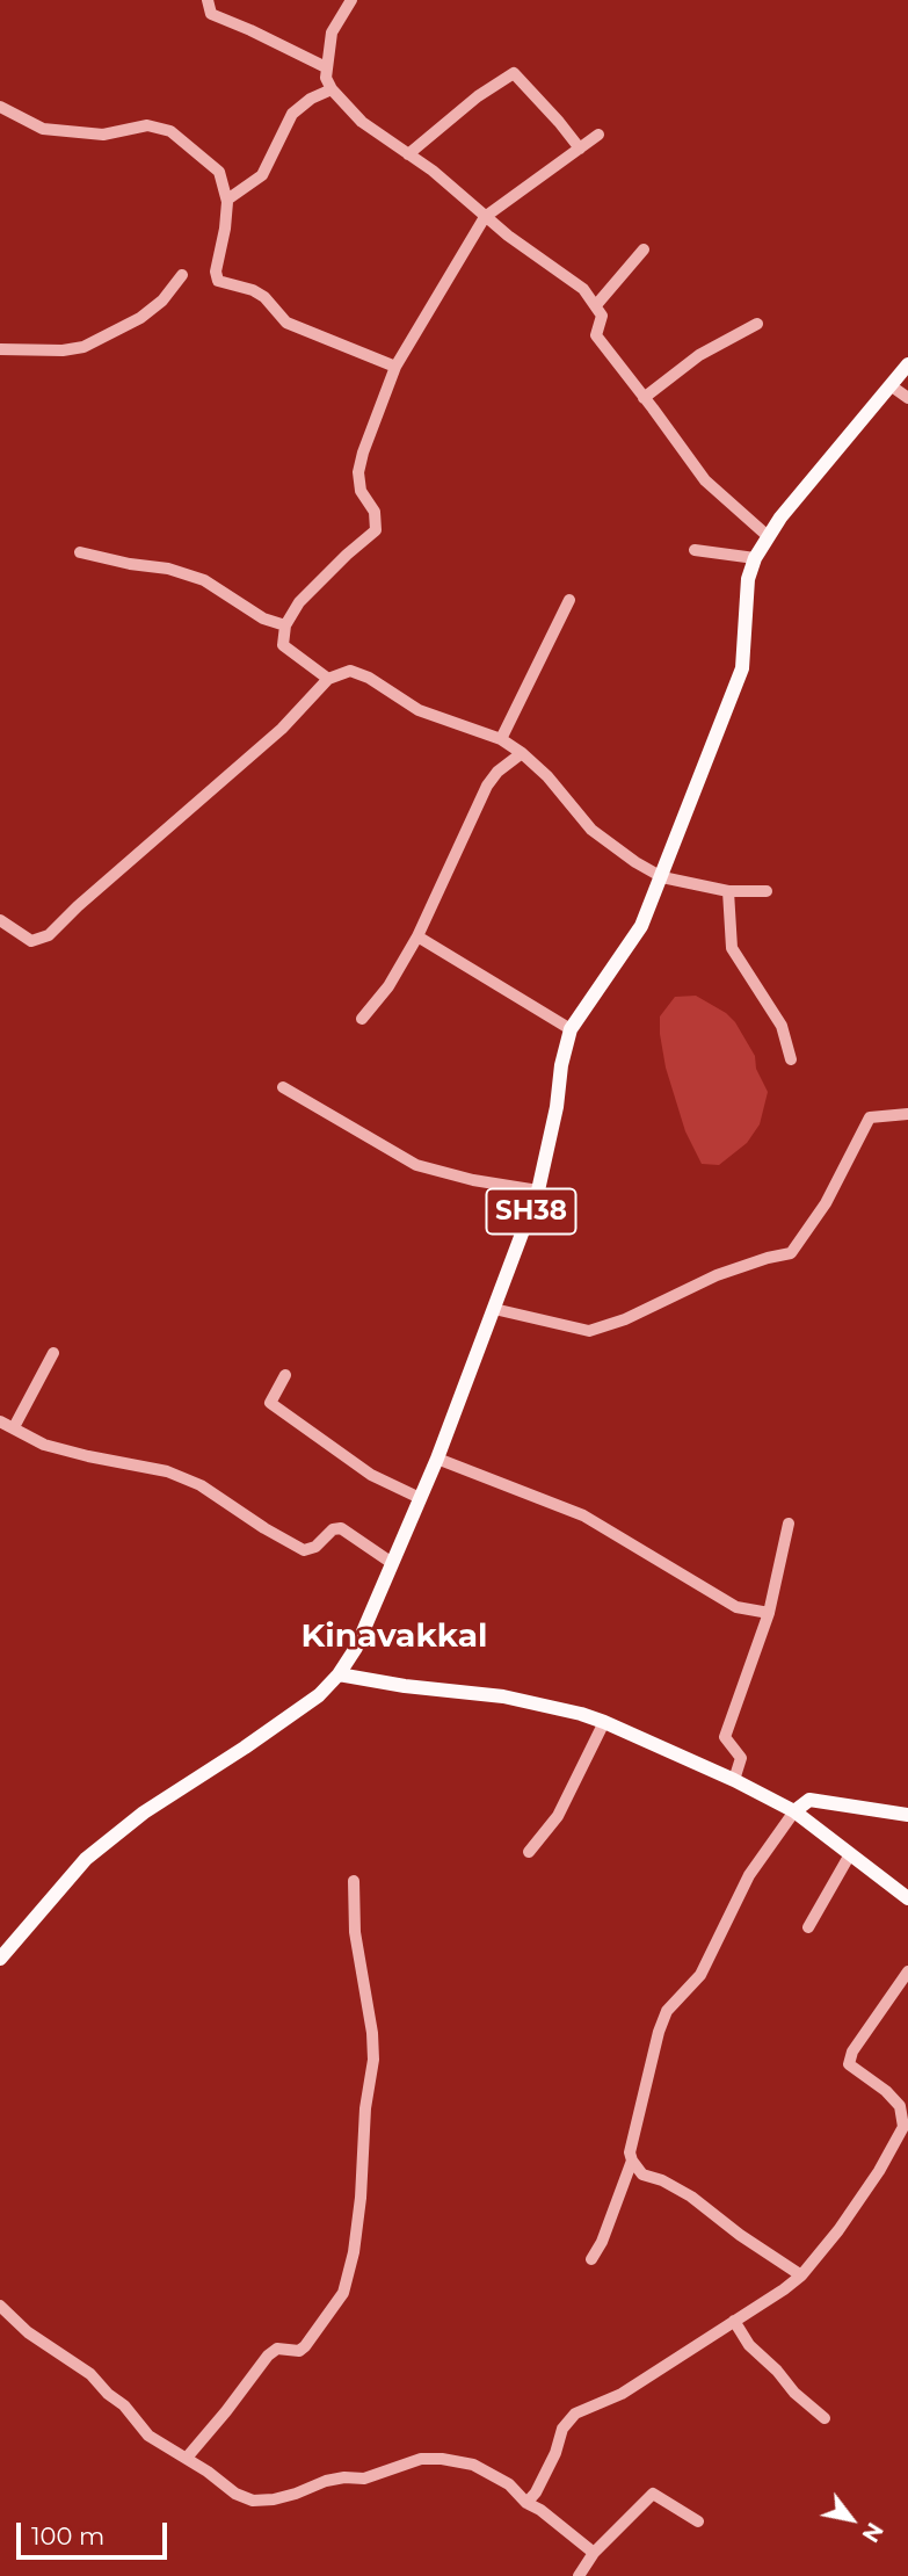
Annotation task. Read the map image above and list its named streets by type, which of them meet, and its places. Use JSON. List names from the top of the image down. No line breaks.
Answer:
{"streets":{"main road":["SH38"]},"districts":["Kinavakkal"],"scale_bar":"100 m","north":"bottom right"}
